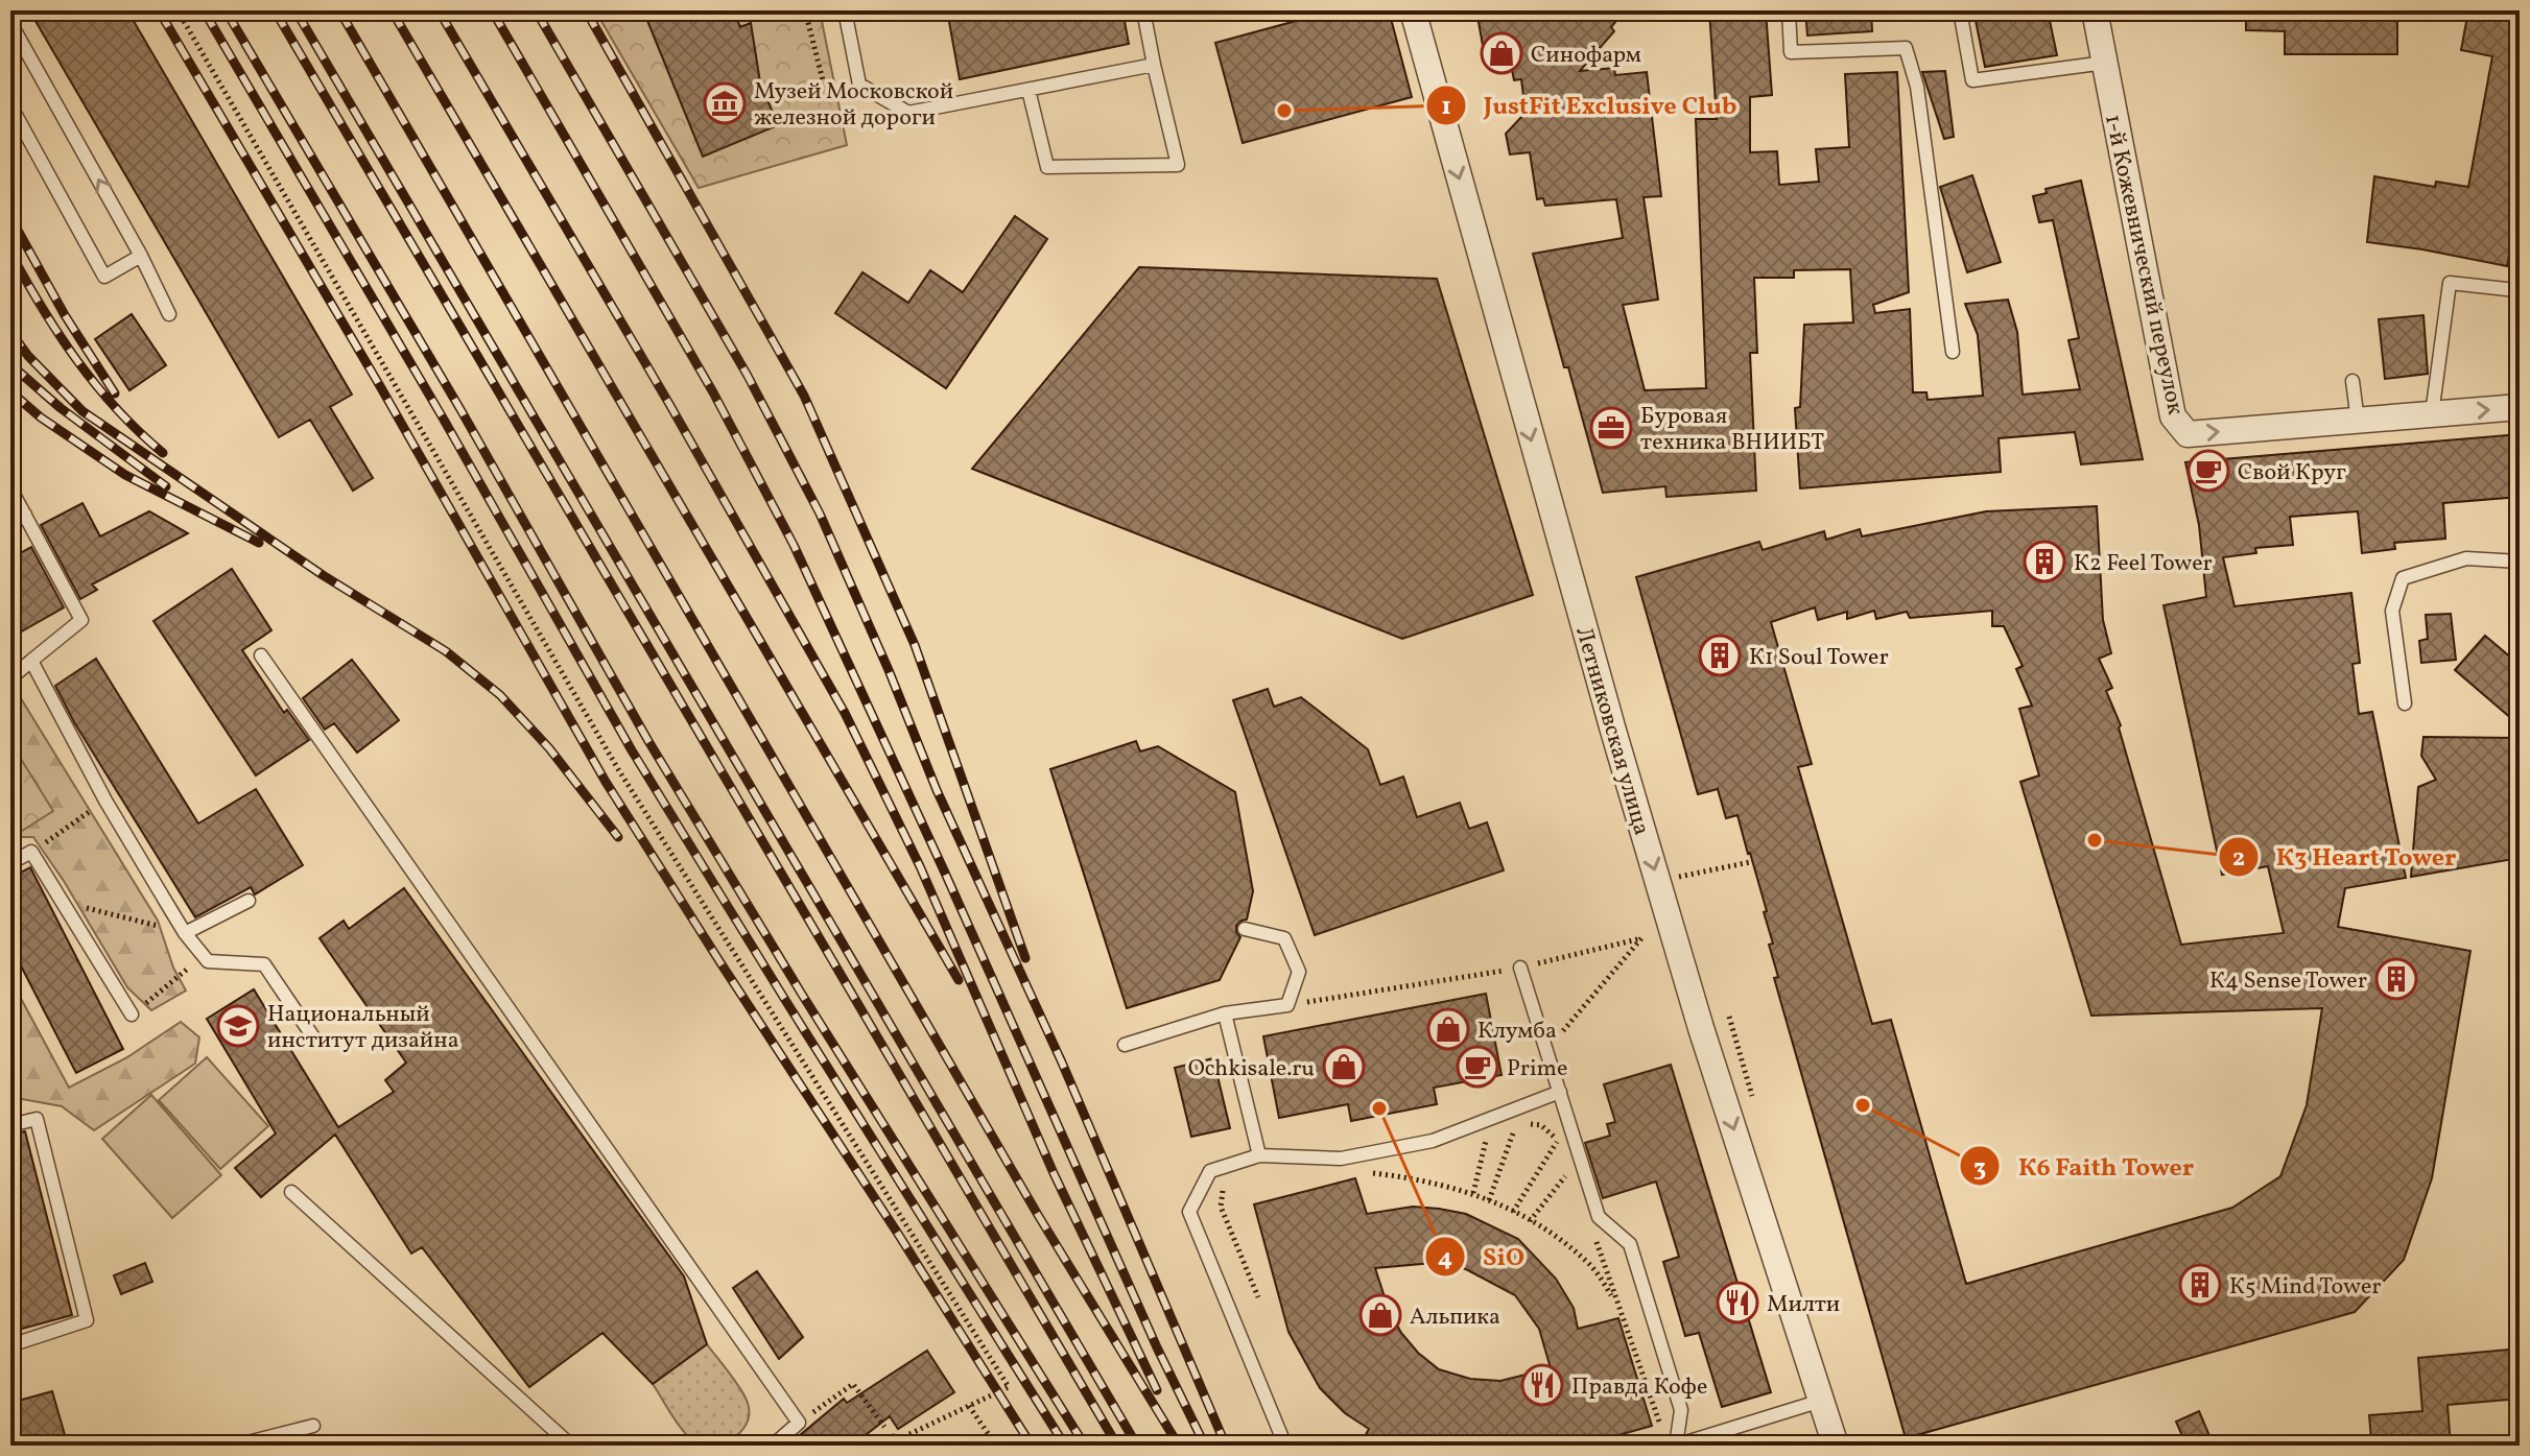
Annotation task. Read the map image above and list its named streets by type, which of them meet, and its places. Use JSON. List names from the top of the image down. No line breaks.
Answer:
{"streets":{"street":["1-й Кожевнический переулок","Летниковская улица"]},"one_way":["Летниковская улица"],"places":{"shop":["Синофарм","Клумба","Ochkisale.ru","Альпика"],"museum":["Музей Московской железной дороги"],"other":["JustFit Exclusive Club","К3 Heart Tower","К6 Faith Tower","SiO"],"office":["Буровая техника ВНИИБТ"],"cafe":["Свой Круг","Prime"],"building":["К2 Feel Tower","К1 Soul Tower","К4 Sense Tower","К5 Mind Tower"],"school or university":["Национальный институт дизайна"],"restaurant":["Милти","Правда Кофе"]}}
